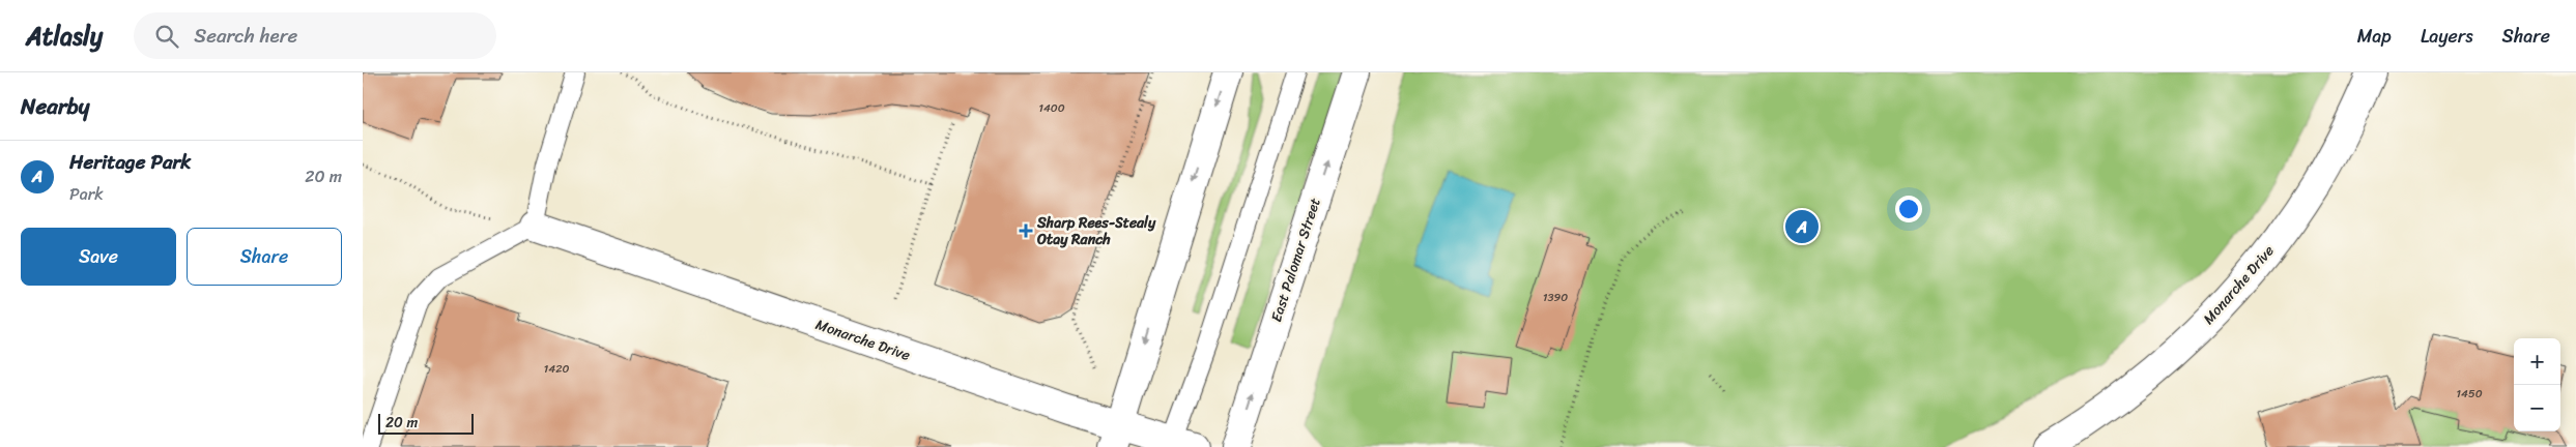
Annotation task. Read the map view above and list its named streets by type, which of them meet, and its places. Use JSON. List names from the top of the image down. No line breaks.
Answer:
{"streets":{"street":["East Palomar Street","Monarche Drive"]},"places":{"health":["Sharp Rees-Stealy Otay Ranch"]},"house_numbers":["1400","1390","1420","1450"],"scale_bar":"20 m","page":{"header":"Atlasly","search":"Search here","nav":["Map","Layers","Share"],"heading":"Nearby","list":[{"mark":"A","name":"Heritage Park","note":"Park","value":"20 m"}],"pins":"A","buttons":["Save","Share"],"map_buttons":["+","−"],"scale":"20 m"}}
